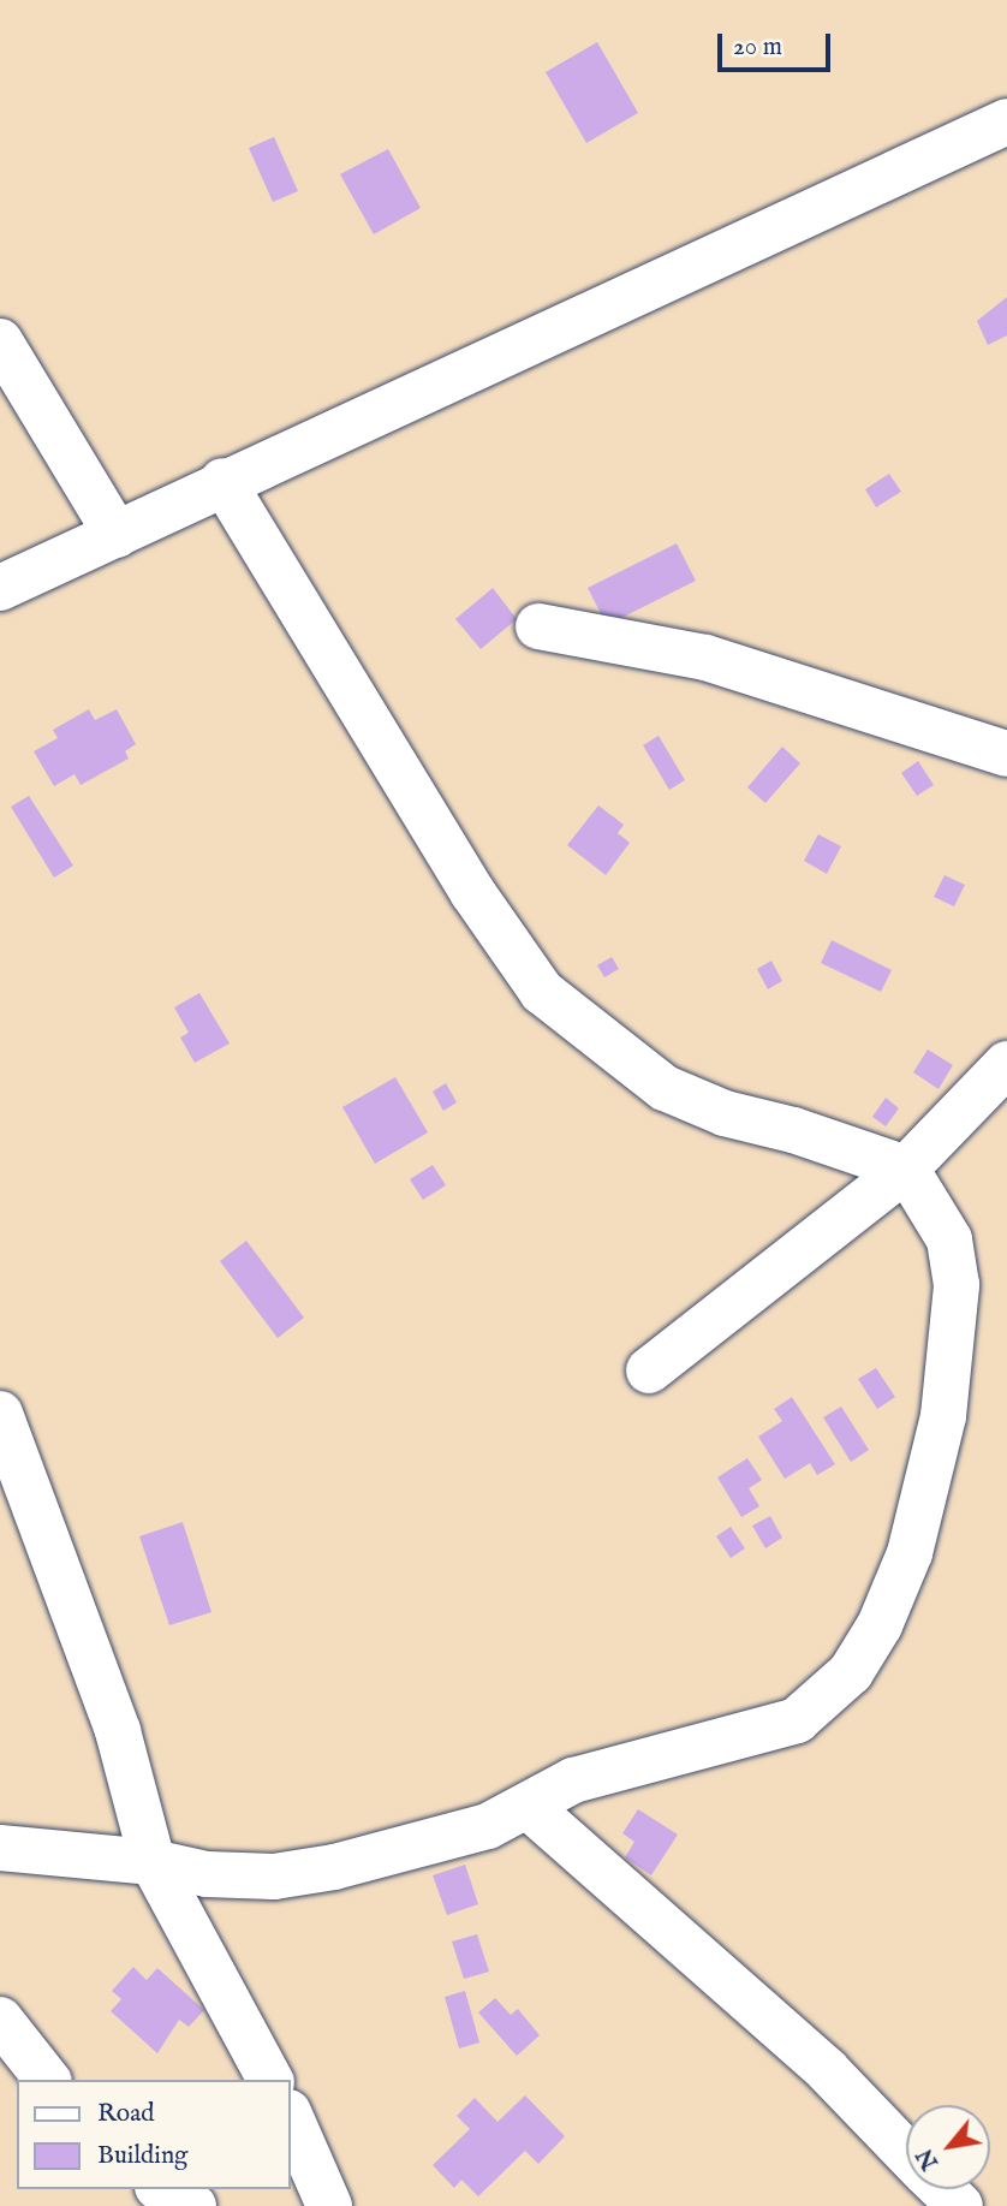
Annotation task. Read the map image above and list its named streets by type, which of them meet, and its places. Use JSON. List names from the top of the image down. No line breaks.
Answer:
{"legend":["Road","Building"],"scale_bar":"20 m","north":"bottom left"}
